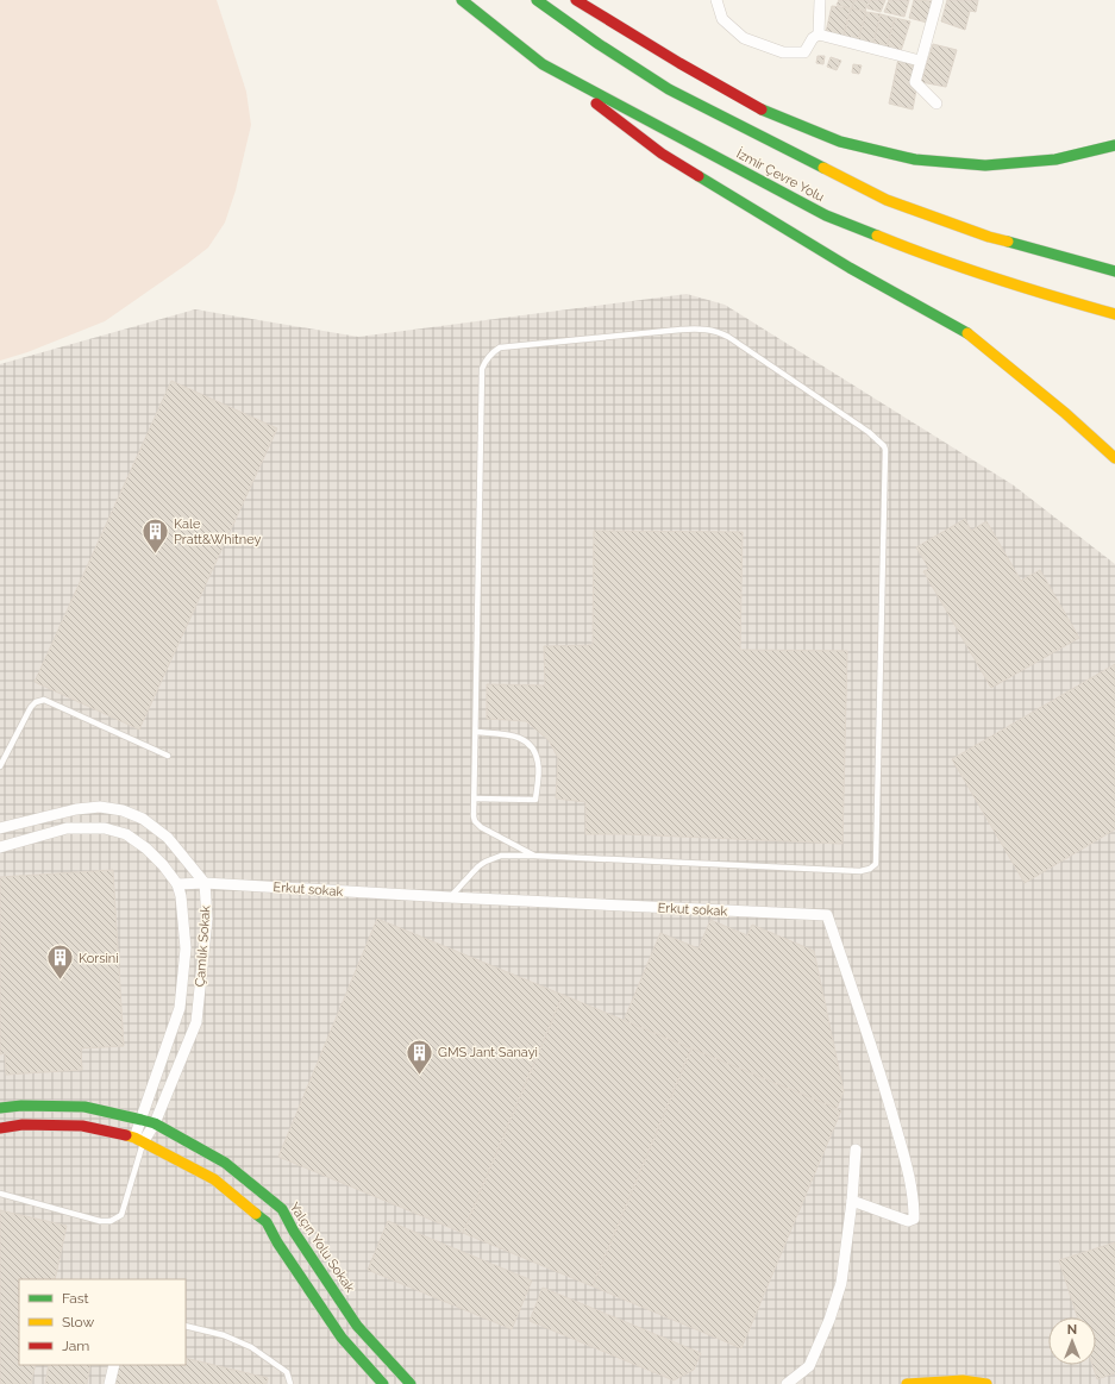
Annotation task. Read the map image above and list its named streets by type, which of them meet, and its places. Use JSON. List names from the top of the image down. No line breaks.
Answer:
{"streets":{"main road":["İzmir Çevre Yolu","Yalçın Yolu Sokak"],"street":["Erkut sokak","Çamlık Sokak"]},"crossings":[["Erkut sokak","Çamlık Sokak"],["Çamlık Sokak","Yalçın Yolu Sokak"]],"places":{"building":["Kale Pratt&Whitney","Korsini","GMS Jant Sanayi"]},"legend":["Fast","Slow","Jam"],"north":"top"}
